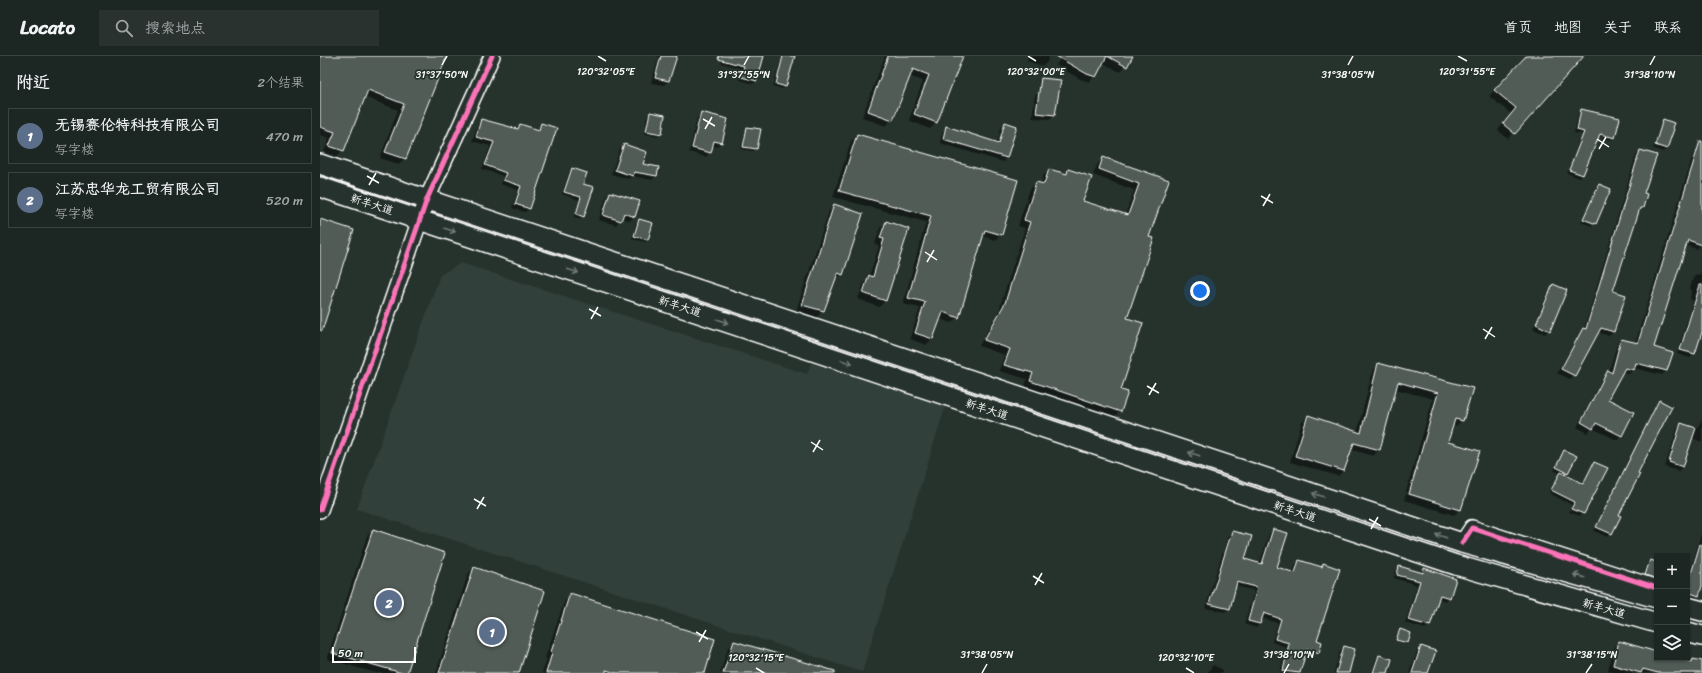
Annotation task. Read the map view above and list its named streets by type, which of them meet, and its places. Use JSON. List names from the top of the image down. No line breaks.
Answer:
{"streets":{"main road":["新羊大道"]},"scale_bar":"50 m","page":{"header":"Locato","search":"搜索地点","nav":["首页","地图","关于","联系"],"heading":["附近","2个结果"],"list":[{"mark":"1","name":"无锡赛伦特科技有限公司","note":"写字楼","value":"470 m"},{"mark":"2","name":"江苏忠华龙工贸有限公司","note":"写字楼","value":"520 m"}],"map_buttons":["+","−"],"pins":["2","1"],"scale":"50 m"},"coordinates":["120°32'05\"E","120°32'00\"E","120°31'55\"E","31°37'50\"N","31°37'55\"N","31°38'05\"N","31°38'10\"N","31°38'15\"N","120°32'15\"E","120°32'10\"E"]}
